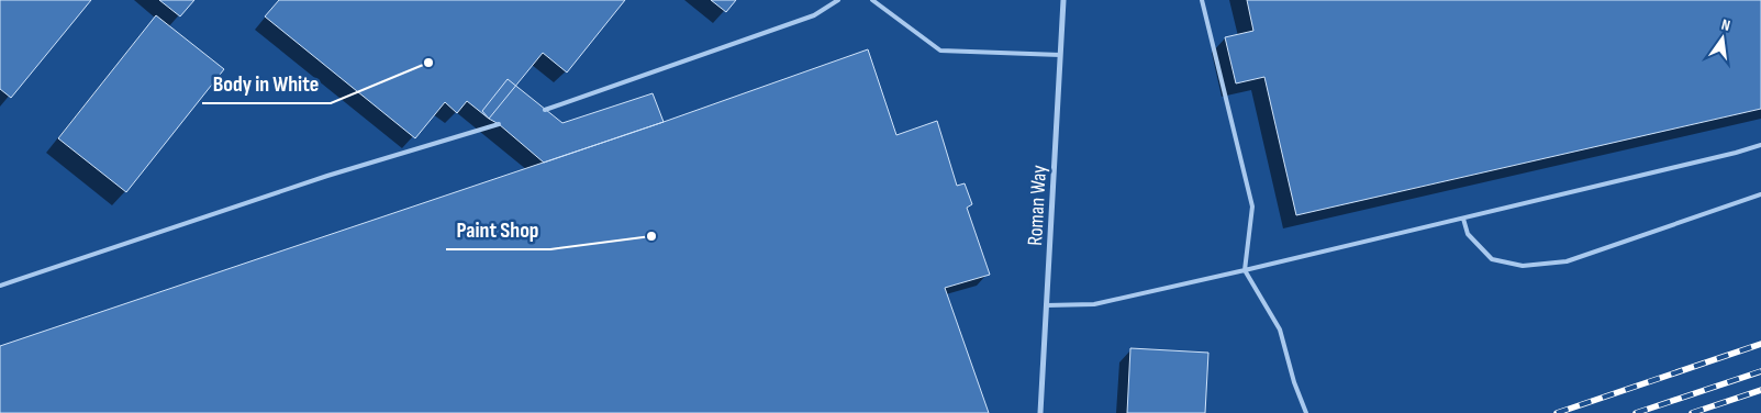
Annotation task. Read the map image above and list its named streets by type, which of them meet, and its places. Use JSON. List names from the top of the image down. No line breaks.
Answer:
{"streets":{"street":["Roman Way"]},"places":["Body in White","Paint Shop"],"north":"top"}
